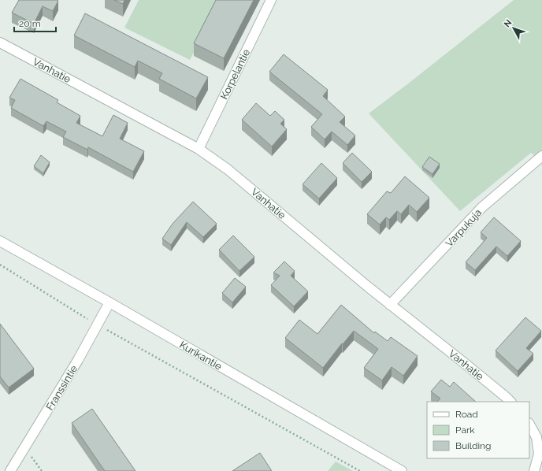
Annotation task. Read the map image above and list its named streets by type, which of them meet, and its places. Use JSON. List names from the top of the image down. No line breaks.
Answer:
{"streets":{"street":["Vanhatie","Korpelantie","Varpukuja","Kurikantie","Franssintie"]},"crossings":[["Vanhatie","Korpelantie"],["Vanhatie","Varpukuja"],["Kurikantie","Franssintie"]],"legend":["Road","Park","Building"],"scale_bar":"20 m","north":"top left"}
